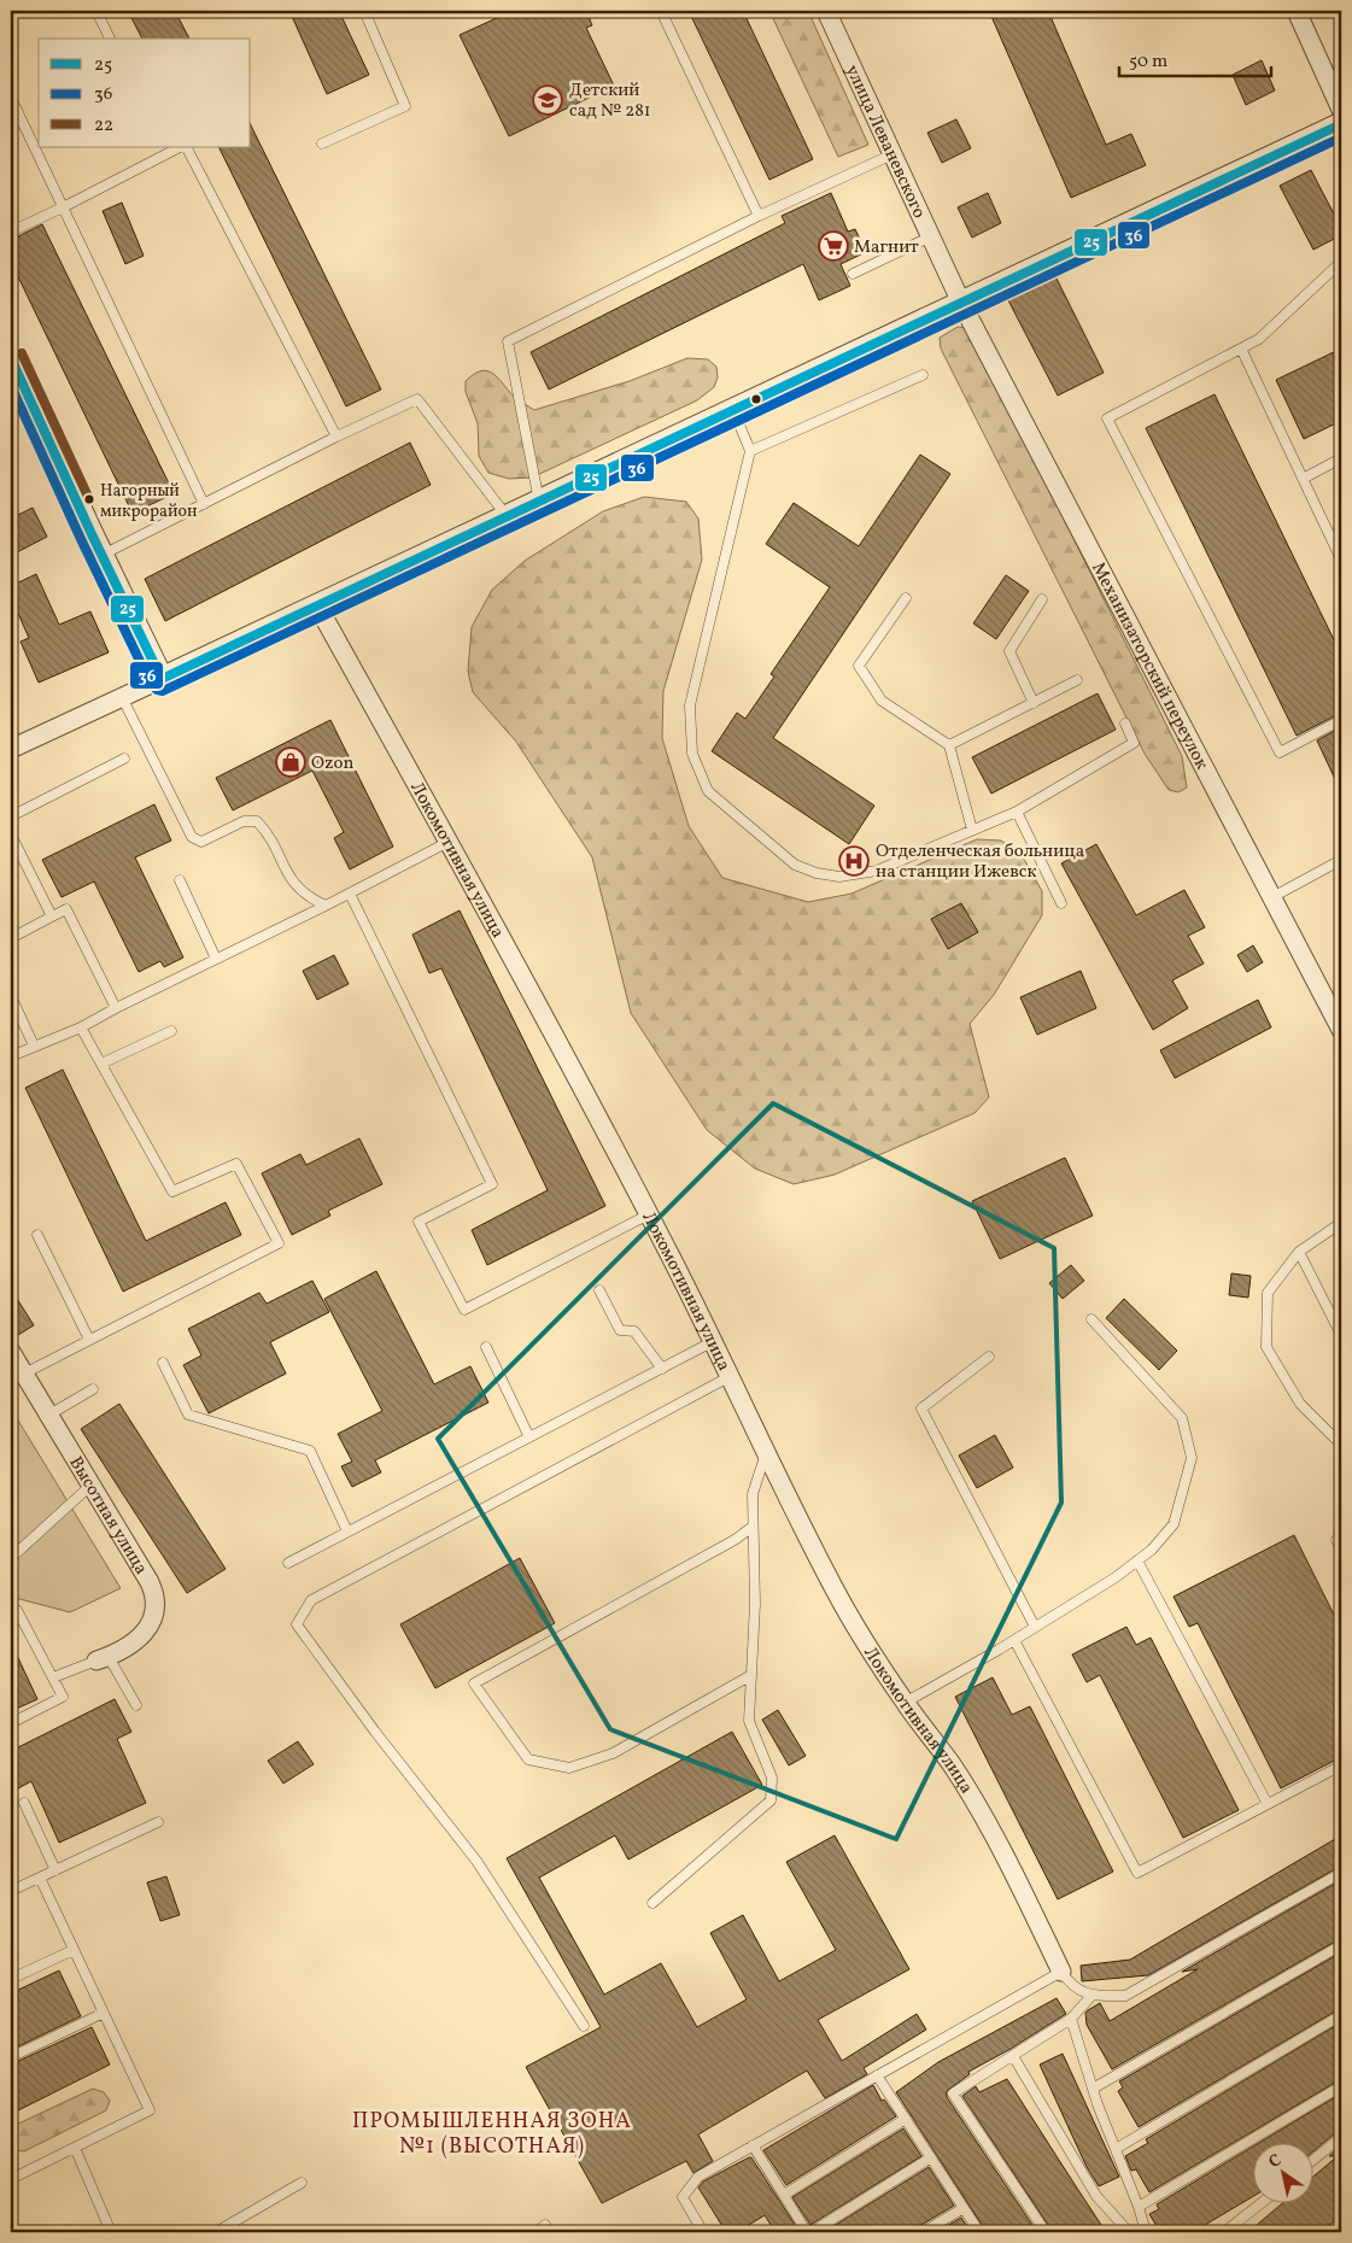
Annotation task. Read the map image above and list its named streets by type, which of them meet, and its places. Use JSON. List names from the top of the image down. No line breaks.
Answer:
{"streets":{"street":["улица Леваневского","Механизаторский переулок","Локомотивная улица","Высотная улица"]},"crossings":[["улица Леваневского","Механизаторский переулок"]],"districts":["ПРОМЫШЛЕННАЯ ЗОНА №1 (ВЫСОТНАЯ)"],"places":{"school or university":["Детский сад № 281"],"supermarket":["Магнит"],"other":["Нагорный микрорайон"],"shop":["Ozon"],"hospital":["Отделенческая больница на станции Ижевск"]},"lines":["transit line 25","transit line 36","transit line 22"],"legend":["25","36","22"],"scale_bar":"50 m","north":"top left"}
